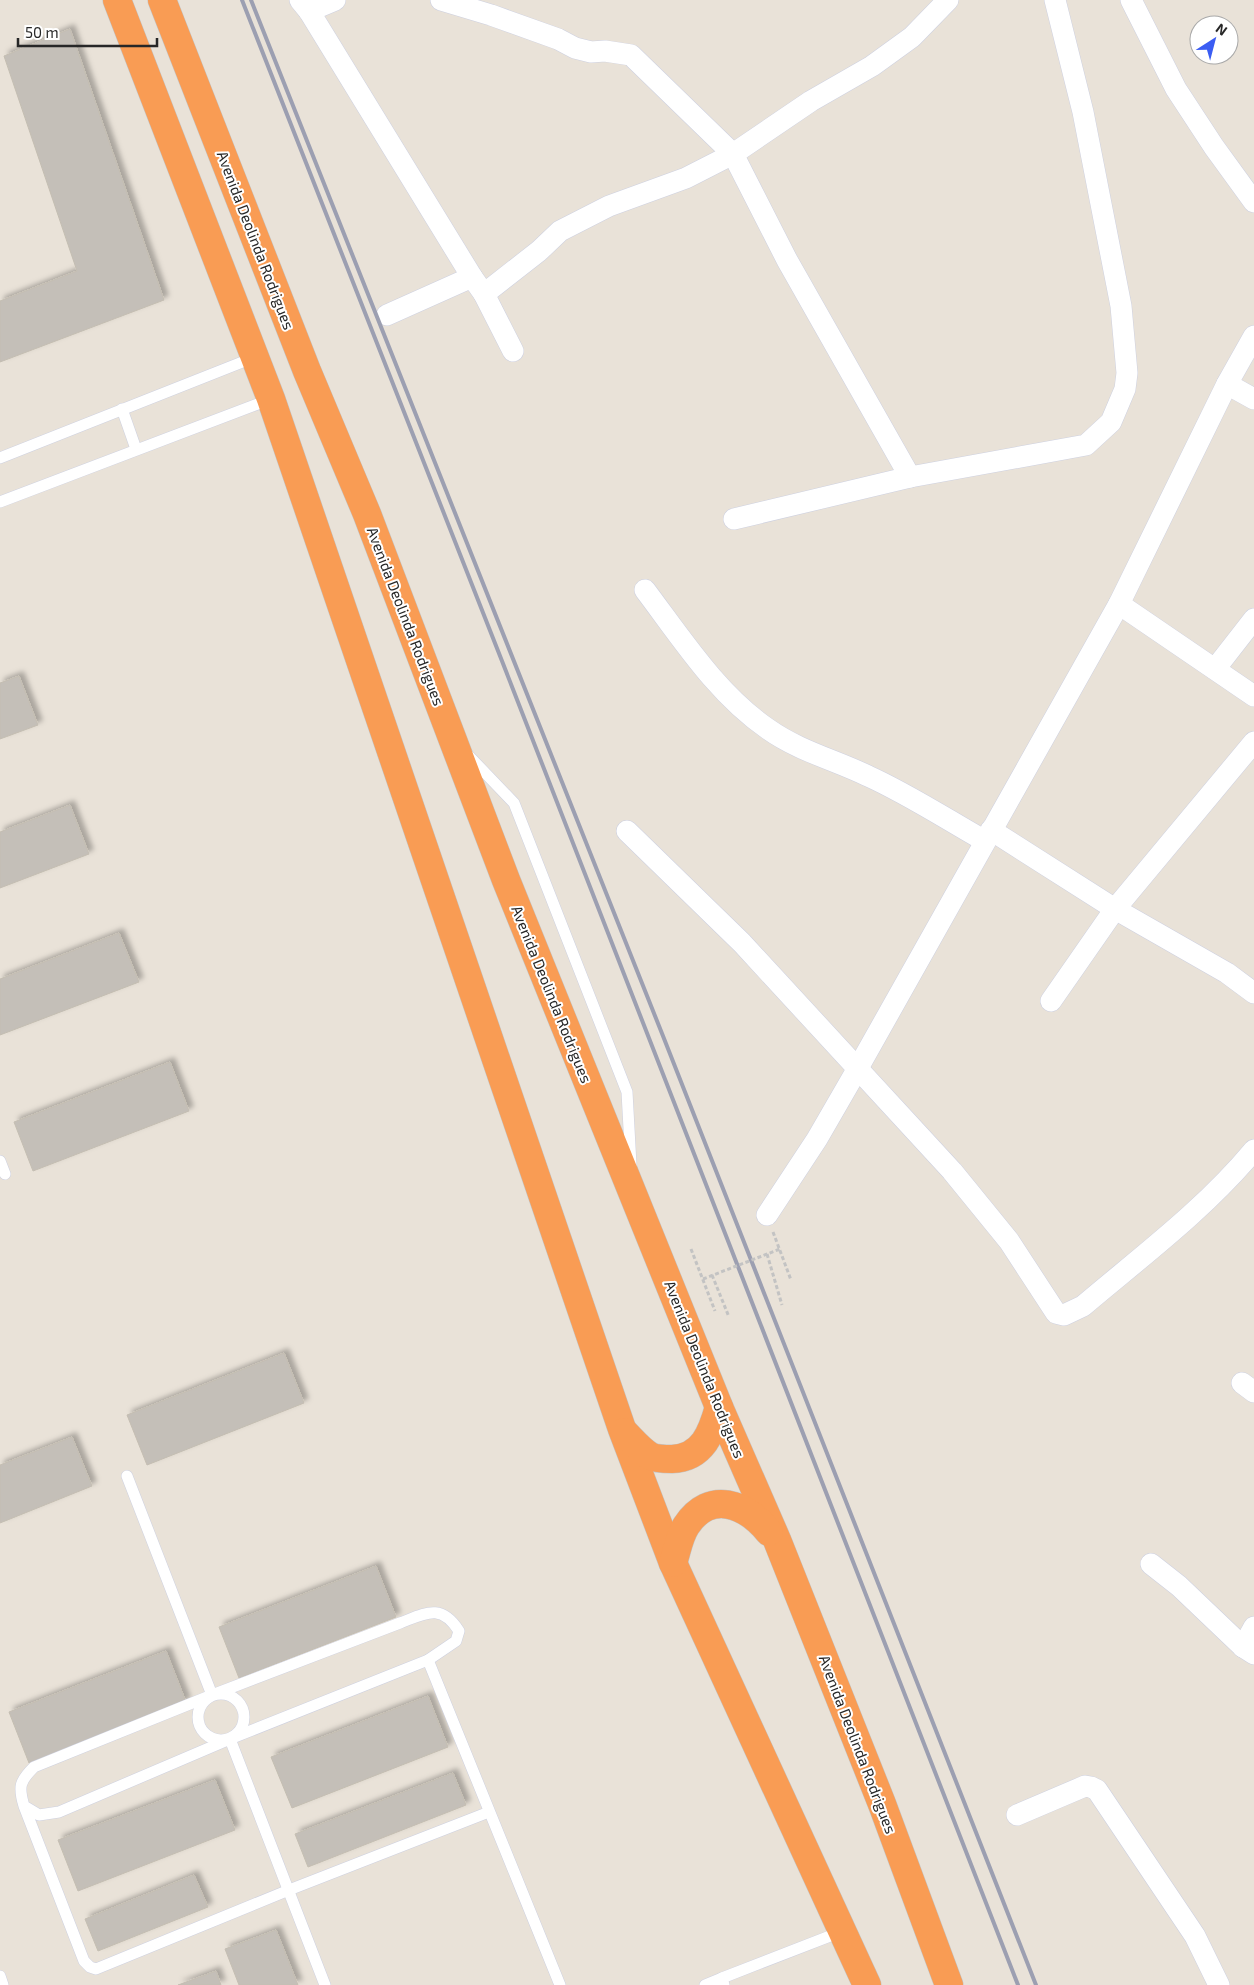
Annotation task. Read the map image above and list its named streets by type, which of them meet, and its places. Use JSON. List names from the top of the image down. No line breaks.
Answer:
{"streets":{"highway":["Avenida Deolinda Rodrigues"]},"scale_bar":"50 m","north":"top right"}
